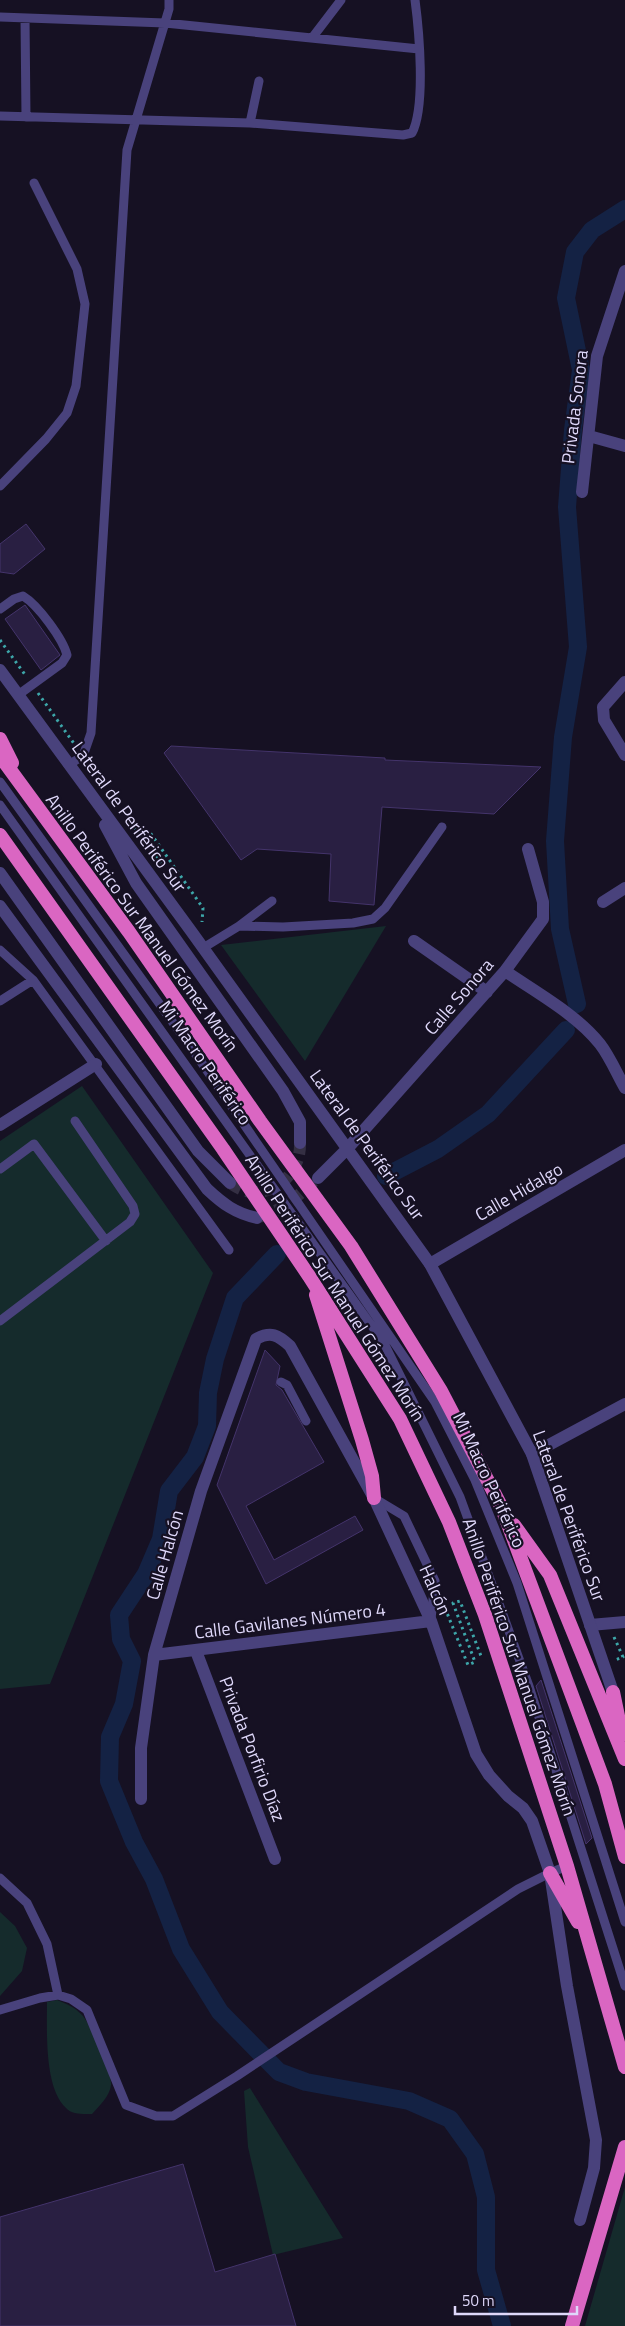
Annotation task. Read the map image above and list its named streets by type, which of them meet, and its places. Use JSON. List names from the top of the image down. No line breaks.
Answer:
{"streets":{"highway":["Anillo Periférico Sur Manuel Gómez Morín"],"street":["Privada Sonora","Lateral de Periférico Sur","Calle Sonora","Calle Hidalgo","Calle Halcón","Halcón","Calle Gavilanes Número 4","Privada Porfirio Díaz"],"lane":["Mi Macro Periférico"]},"crossings":[["Lateral de Periférico Sur","Calle Sonora"],["Lateral de Periférico Sur","Calle Hidalgo"],["Calle Halcón","Halcón"],["Calle Halcón","Calle Gavilanes Número 4"],["Halcón","Calle Gavilanes Número 4"],["Calle Gavilanes Número 4","Privada Porfirio Díaz"]],"scale_bar":"50 m"}
